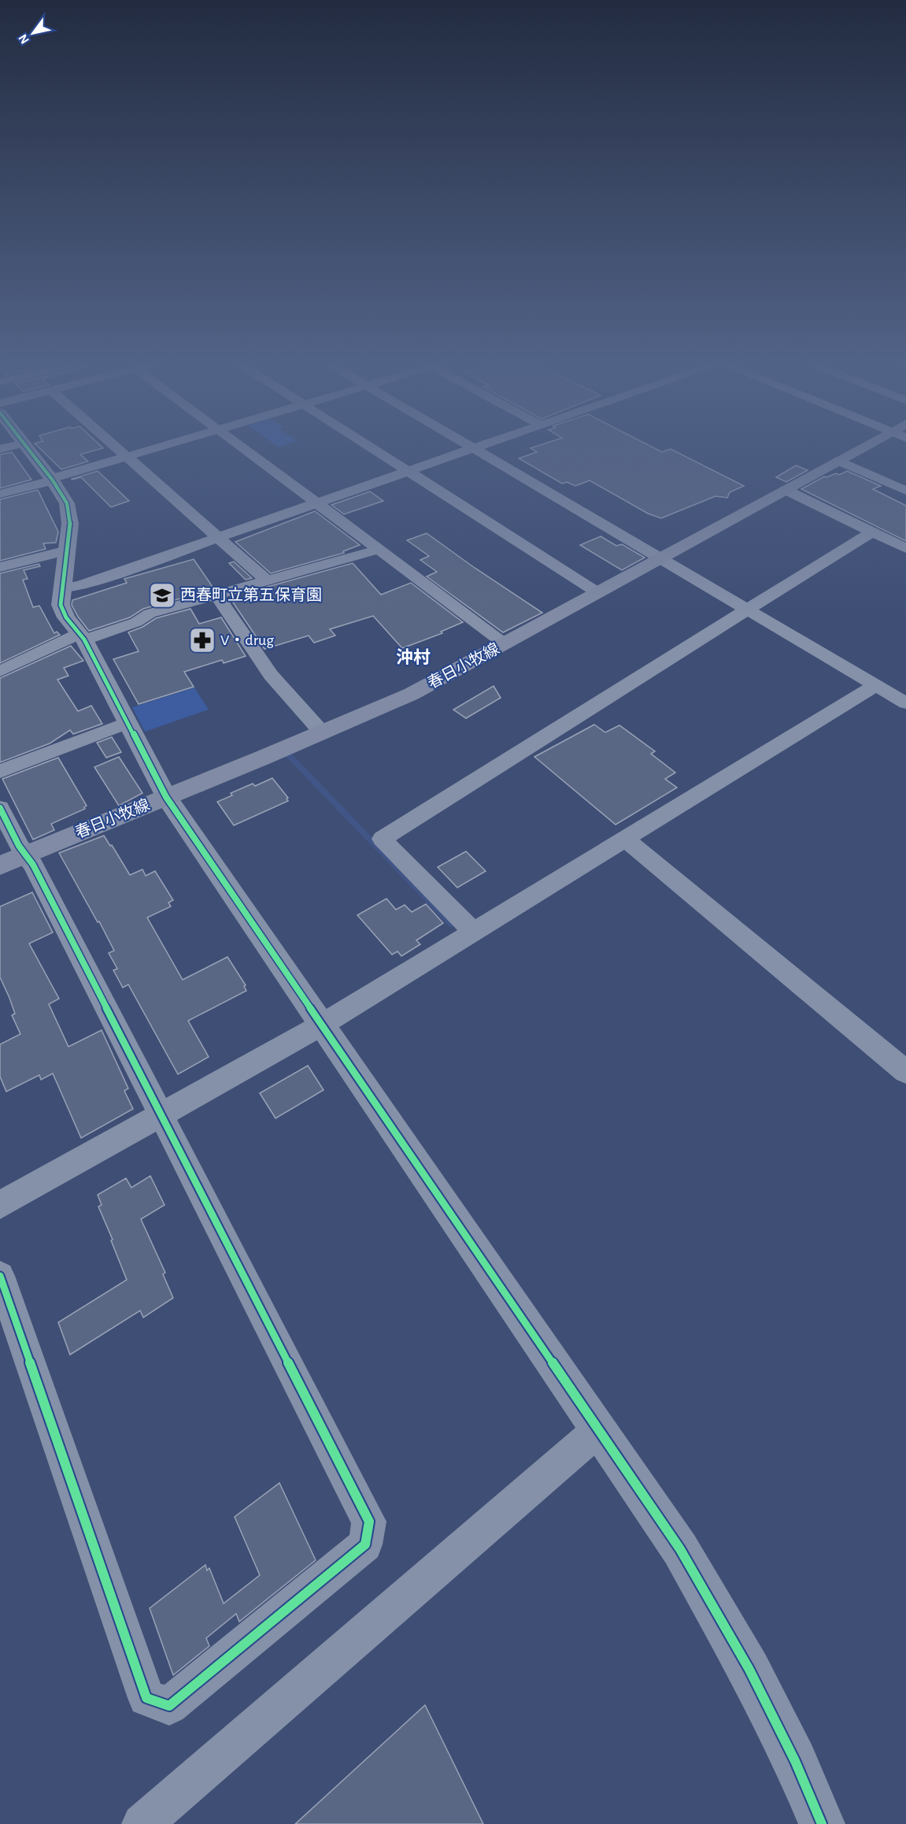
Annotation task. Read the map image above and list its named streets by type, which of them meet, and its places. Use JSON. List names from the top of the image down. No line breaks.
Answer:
{"streets":{"main road":["春日小牧線"]},"districts":["沖村"],"places":{"school or university":["西春町立第五保育園"],"pharmacy":["V・drug"]},"north":"bottom left"}
